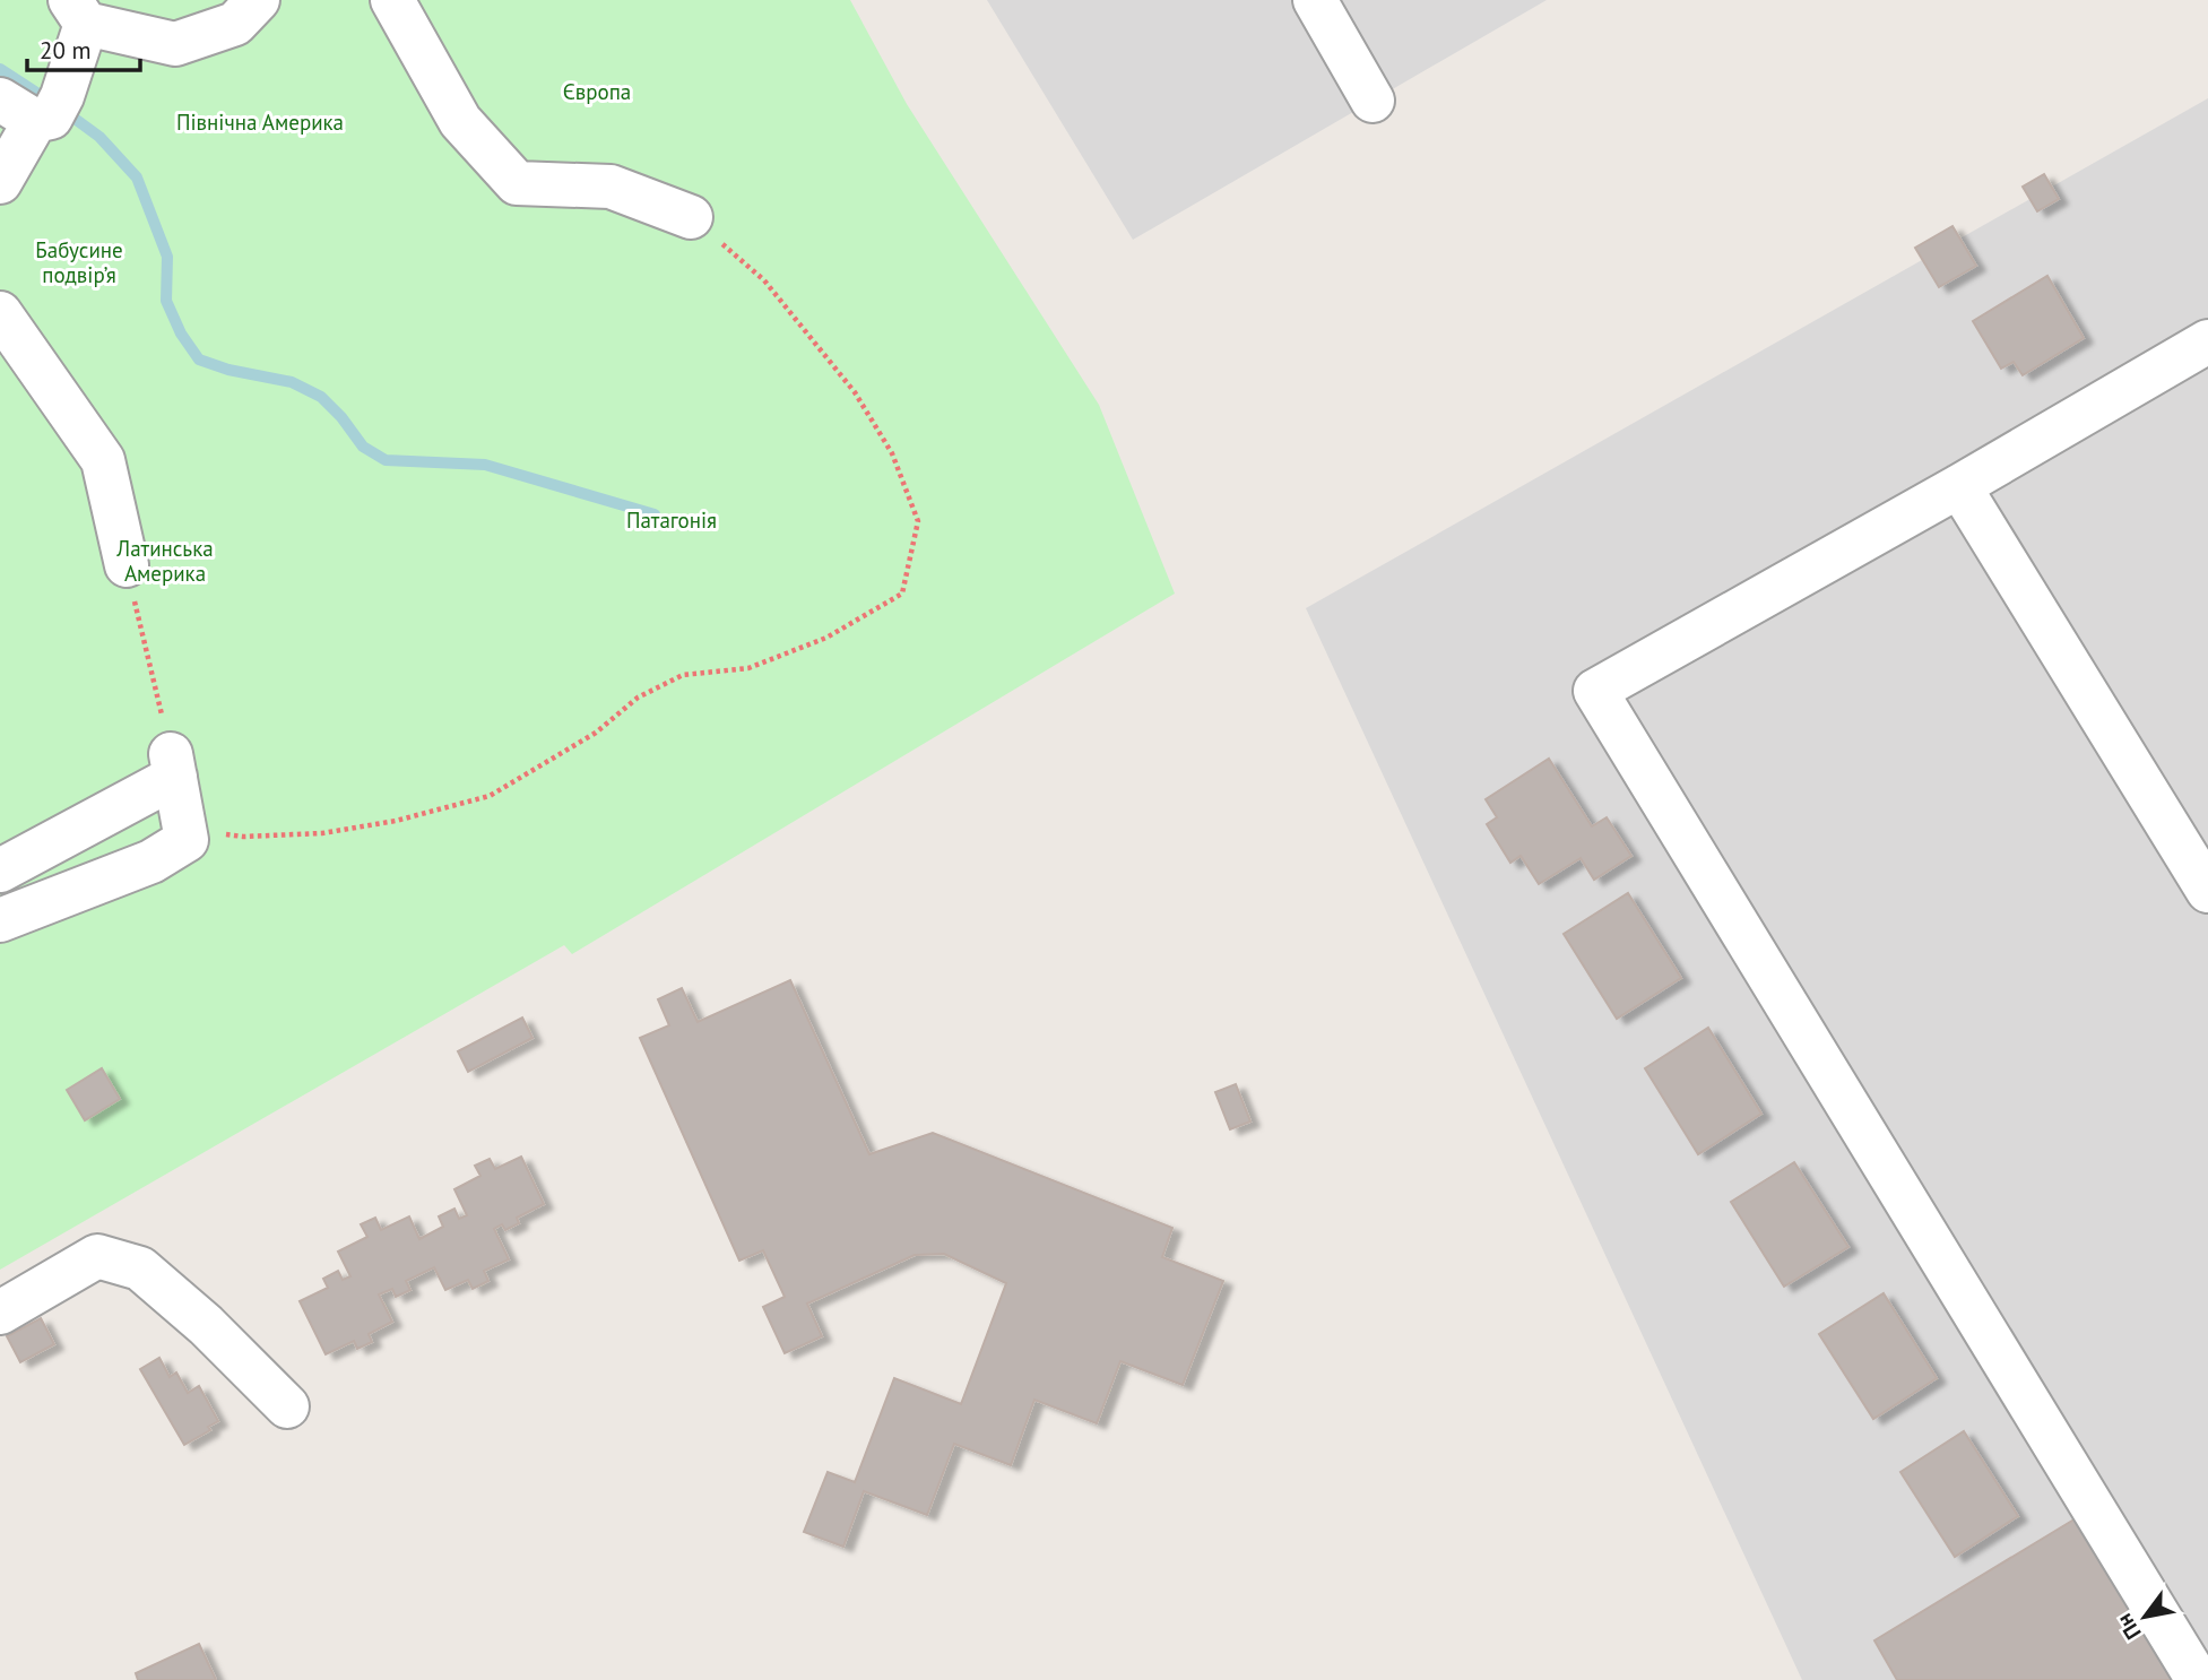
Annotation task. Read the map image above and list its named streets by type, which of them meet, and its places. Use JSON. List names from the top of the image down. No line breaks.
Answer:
{"parks":["Європа","Північна Америка","Бабусине подвір’я","Патагонія","Латинська Америка"],"scale_bar":"20 m","north":"bottom left"}
